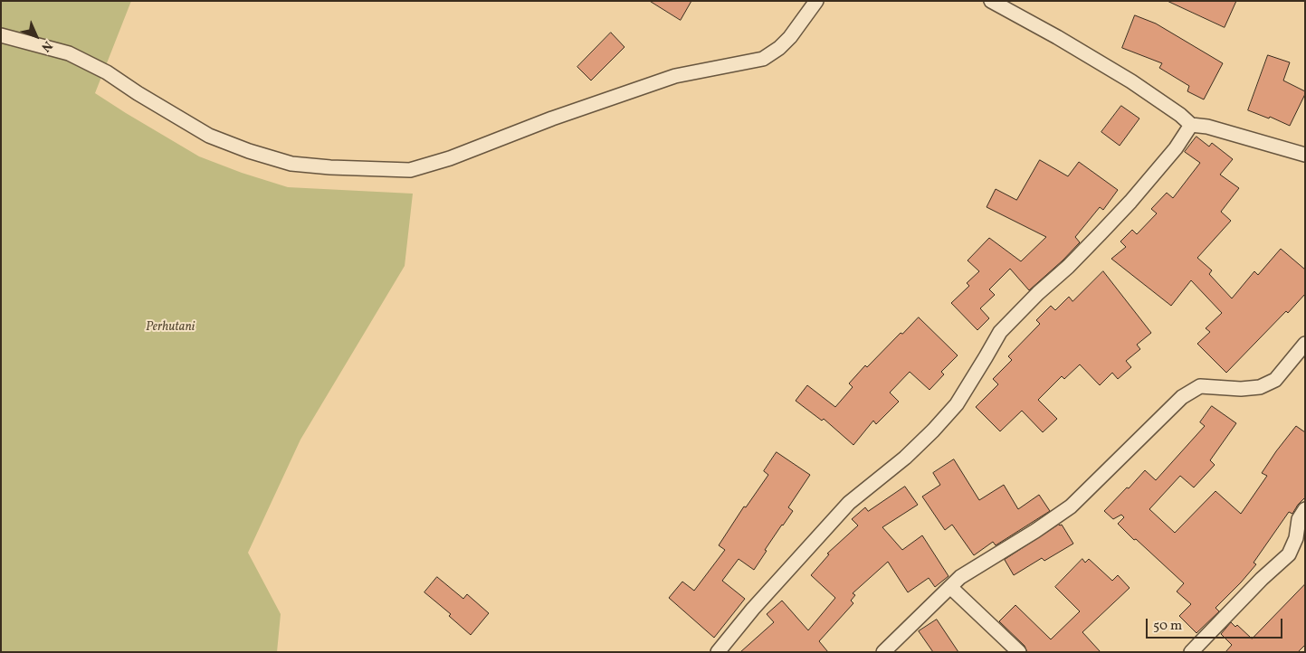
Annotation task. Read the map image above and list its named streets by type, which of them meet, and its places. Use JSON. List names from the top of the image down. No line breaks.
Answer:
{"parks":["Perhutani"],"scale_bar":"50 m","north":"bottom right"}
